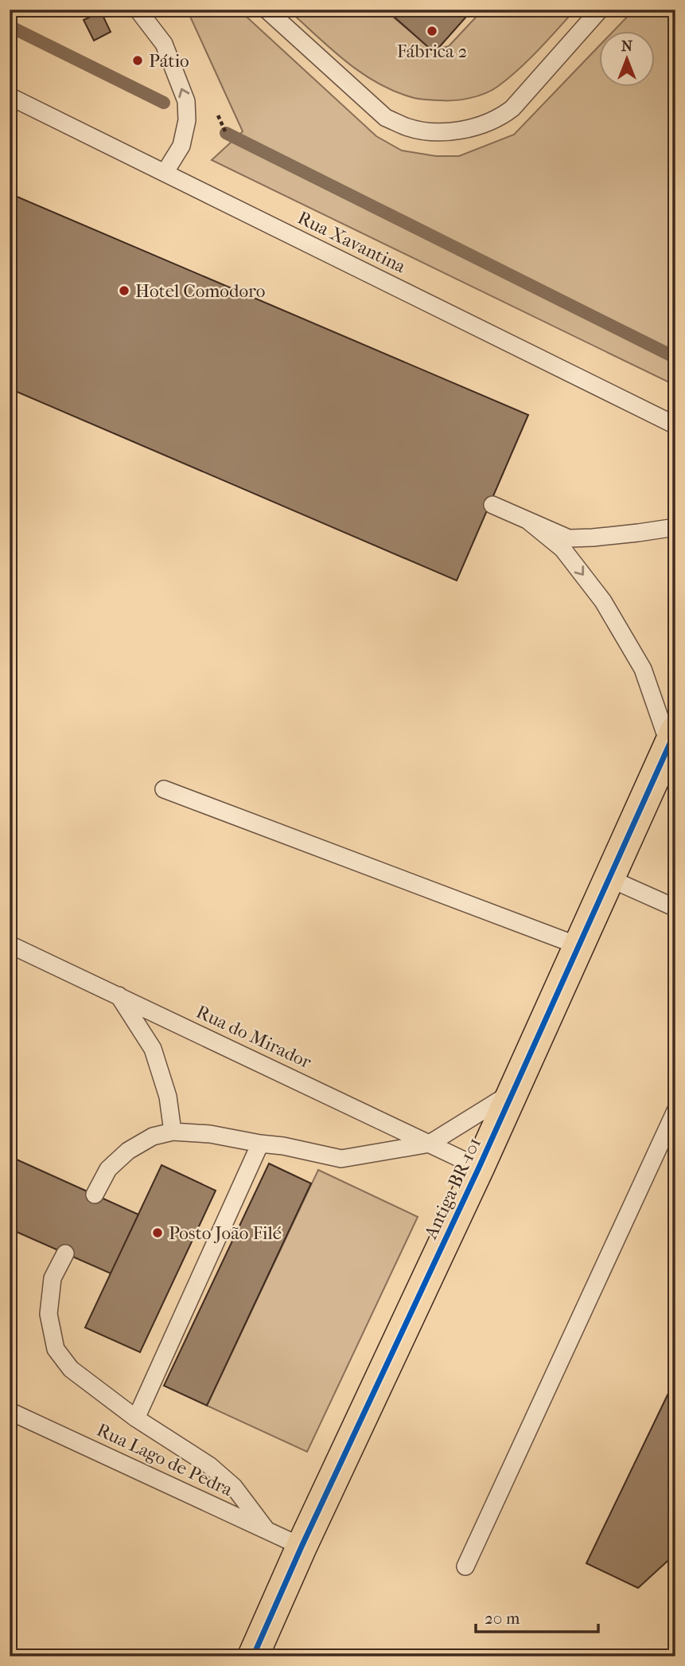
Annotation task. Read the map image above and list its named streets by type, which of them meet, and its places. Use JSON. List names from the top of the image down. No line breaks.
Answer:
{"streets":{"main road":["Antiga BR-101"],"lane":["Rua Xavantina","Rua do Mirador","Rua Lago de Pedra"]},"crossings":[["Rua do Mirador","Antiga BR-101"],["Antiga BR-101","Rua Lago de Pedra"]],"places":["Fábrica 2","Pátio","Hotel Comodoro","Posto João Filé"],"scale_bar":"20 m","north":"top"}
